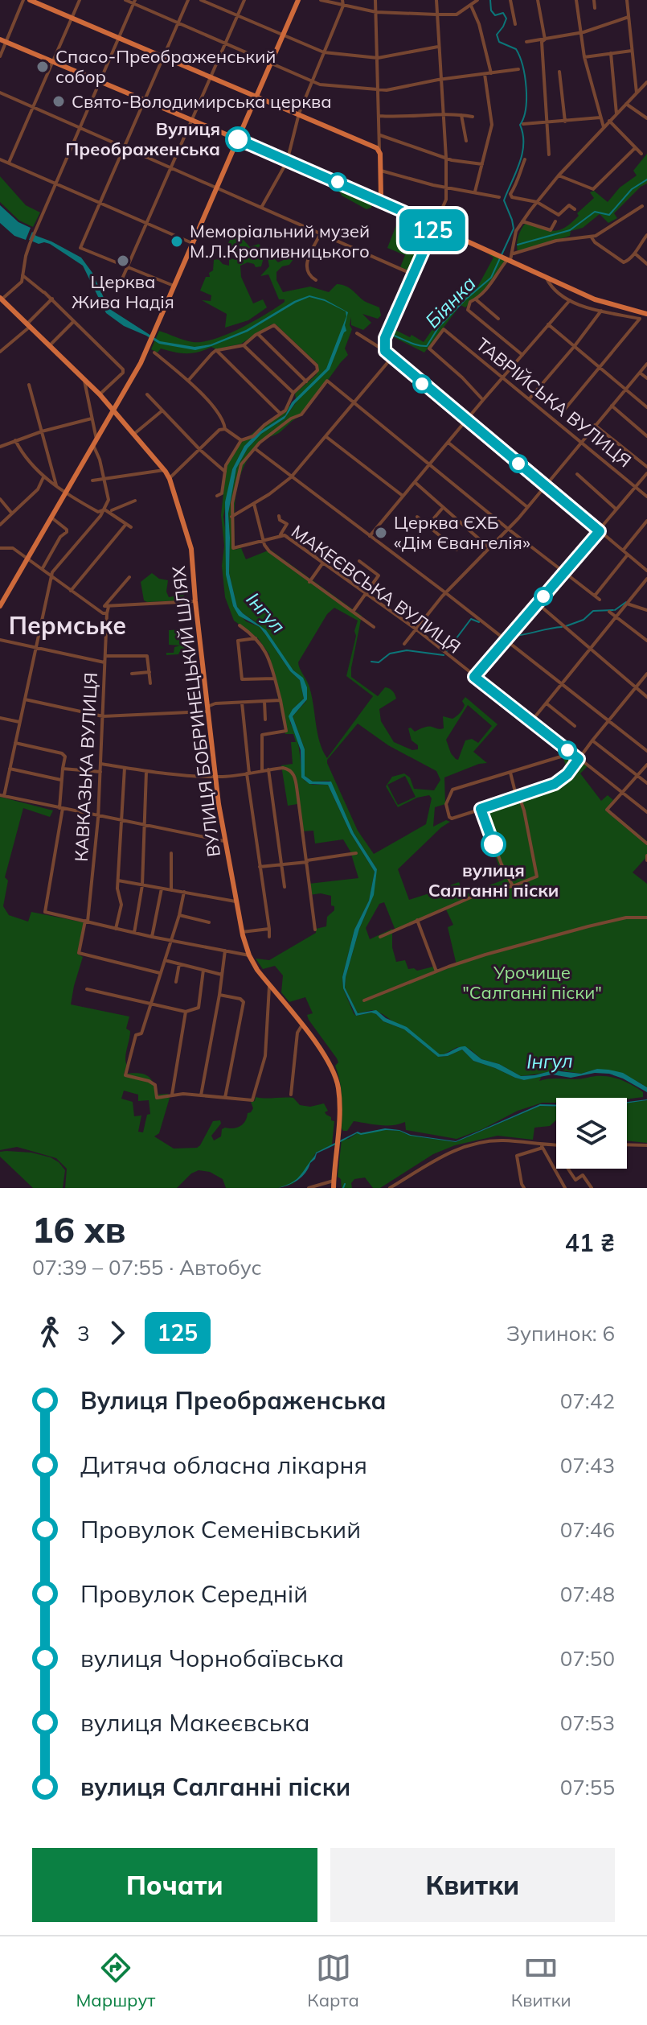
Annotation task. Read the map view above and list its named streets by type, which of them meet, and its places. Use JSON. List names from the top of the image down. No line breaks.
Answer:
{"streets":{"main road":["ВУЛИЦЯ БОБРИНЕЦЬКИЙ ШЛЯХ"],"street":["ТАВРІЙСЬКА ВУЛИЦЯ","МАКЕЄВСЬКА ВУЛИЦЯ","КАВКАЗЬКА ВУЛИЦЯ"]},"districts":["Пермське"],"water":["Біянка","Інгул"],"parks":["Урочище \"Салганні піски\""],"places":["Спасо-Преображенський собор","Свято-Володимирська церква","Вулиця Преображенська","Меморіальний музей М.Л.Кропивницького","Церква Жива Надія","Церква ЄХБ «Дім Євангелія»","вулиця Салганні піски"],"lines":["bus line 125"],"page":{"on_map":"125","heading":["16 хв","07:39 – 07:55 · Автобус","41 ₴"],"legs":["3","125","Зупинок: 6"],"list":[{"name":"Вулиця Преображенська","value":"07:42"},{"name":"Дитяча обласна лікарня","value":"07:43"},{"name":"Провулок Семенівський","value":"07:46"},{"name":"Провулок Середній","value":"07:48"},{"name":"вулиця Чорнобаївська","value":"07:50"},{"name":"вулиця Макеєвська","value":"07:53"},{"name":"вулиця Салганні піски","value":"07:55"}],"buttons":["Почати","Квитки"],"tabs":["Маршрут","Карта","Квитки"]}}
